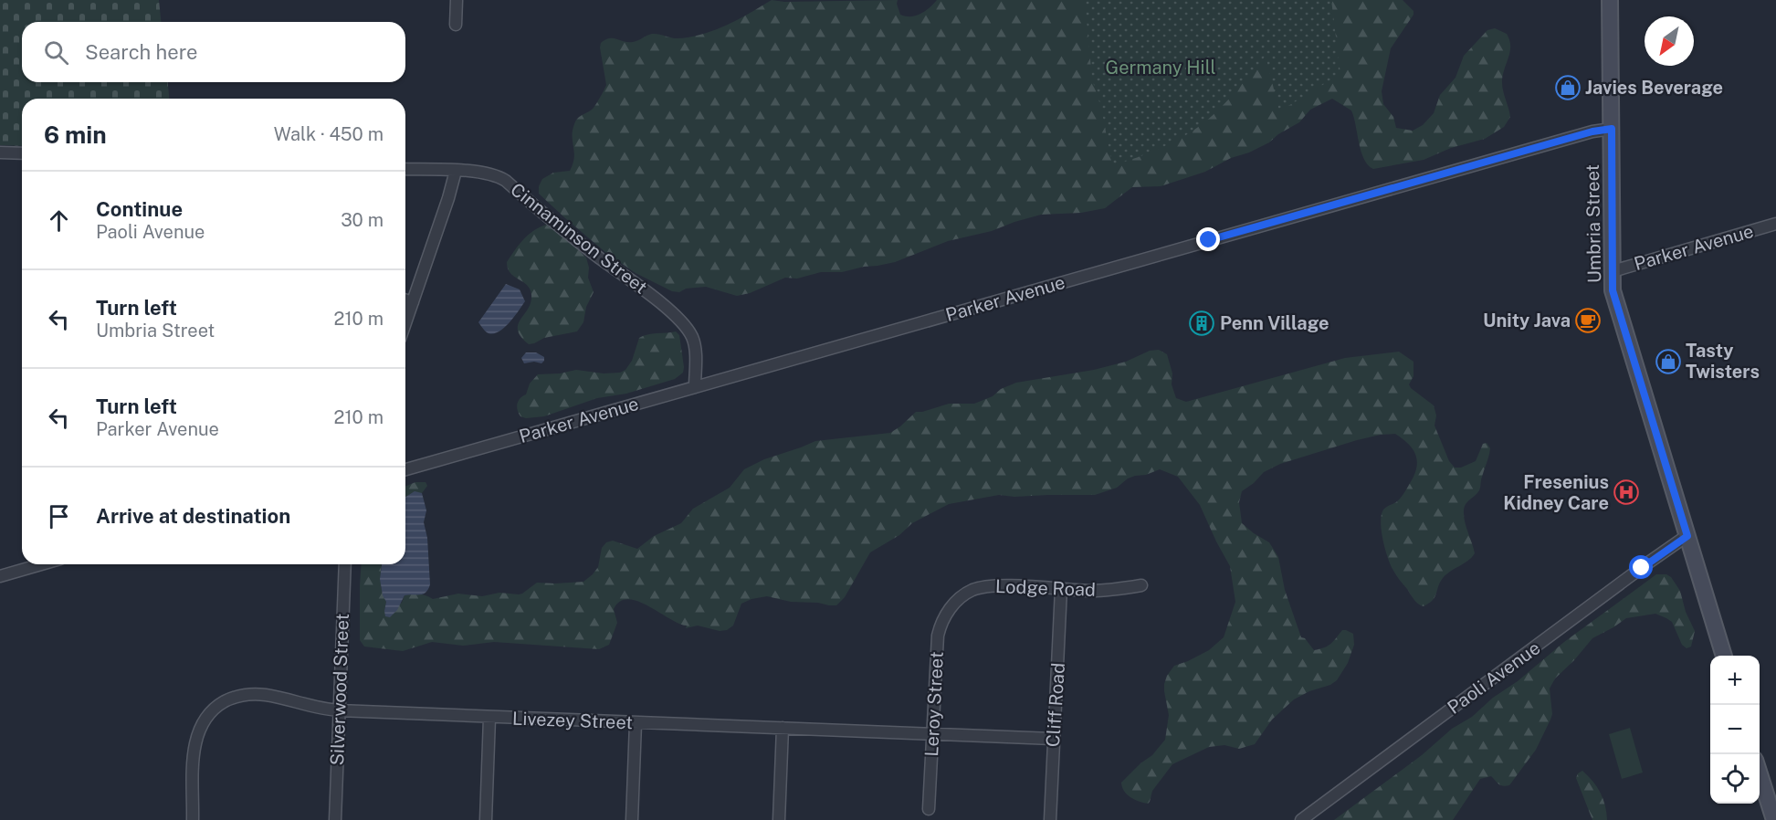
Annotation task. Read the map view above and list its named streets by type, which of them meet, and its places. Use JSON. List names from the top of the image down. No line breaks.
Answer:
{"streets":{"main road":["Umbria Street"],"street":["Cinnaminson Street","Parker Avenue","Lodge Road","Paoli Avenue","Silverwood Street","Leroy Street","Cliff Road","Livezey Street"]},"crossings":[["Umbria Street","Parker Avenue"],["Umbria Street","Paoli Avenue"],["Cinnaminson Street","Parker Avenue"],["Lodge Road","Leroy Street"],["Lodge Road","Cliff Road"],["Silverwood Street","Livezey Street"],["Leroy Street","Livezey Street"],["Cliff Road","Livezey Street"]],"parks":["Germany Hill"],"places":{"shop":["Javies Beverage","Tasty Twisters"],"cafe":["Unity Java"],"building":["Penn Village"],"hospital":["Fresenius Kidney Care"]},"north":"bottom left","page":{"search":"Search here","heading":["6 min","Walk · 450 m"],"list":[["Continue","Paoli Avenue","30 m"],["Turn left","Umbria Street","210 m"],["Turn left","Parker Avenue","210 m"],"Arrive at destination"],"map_buttons":["+","−"]}}
